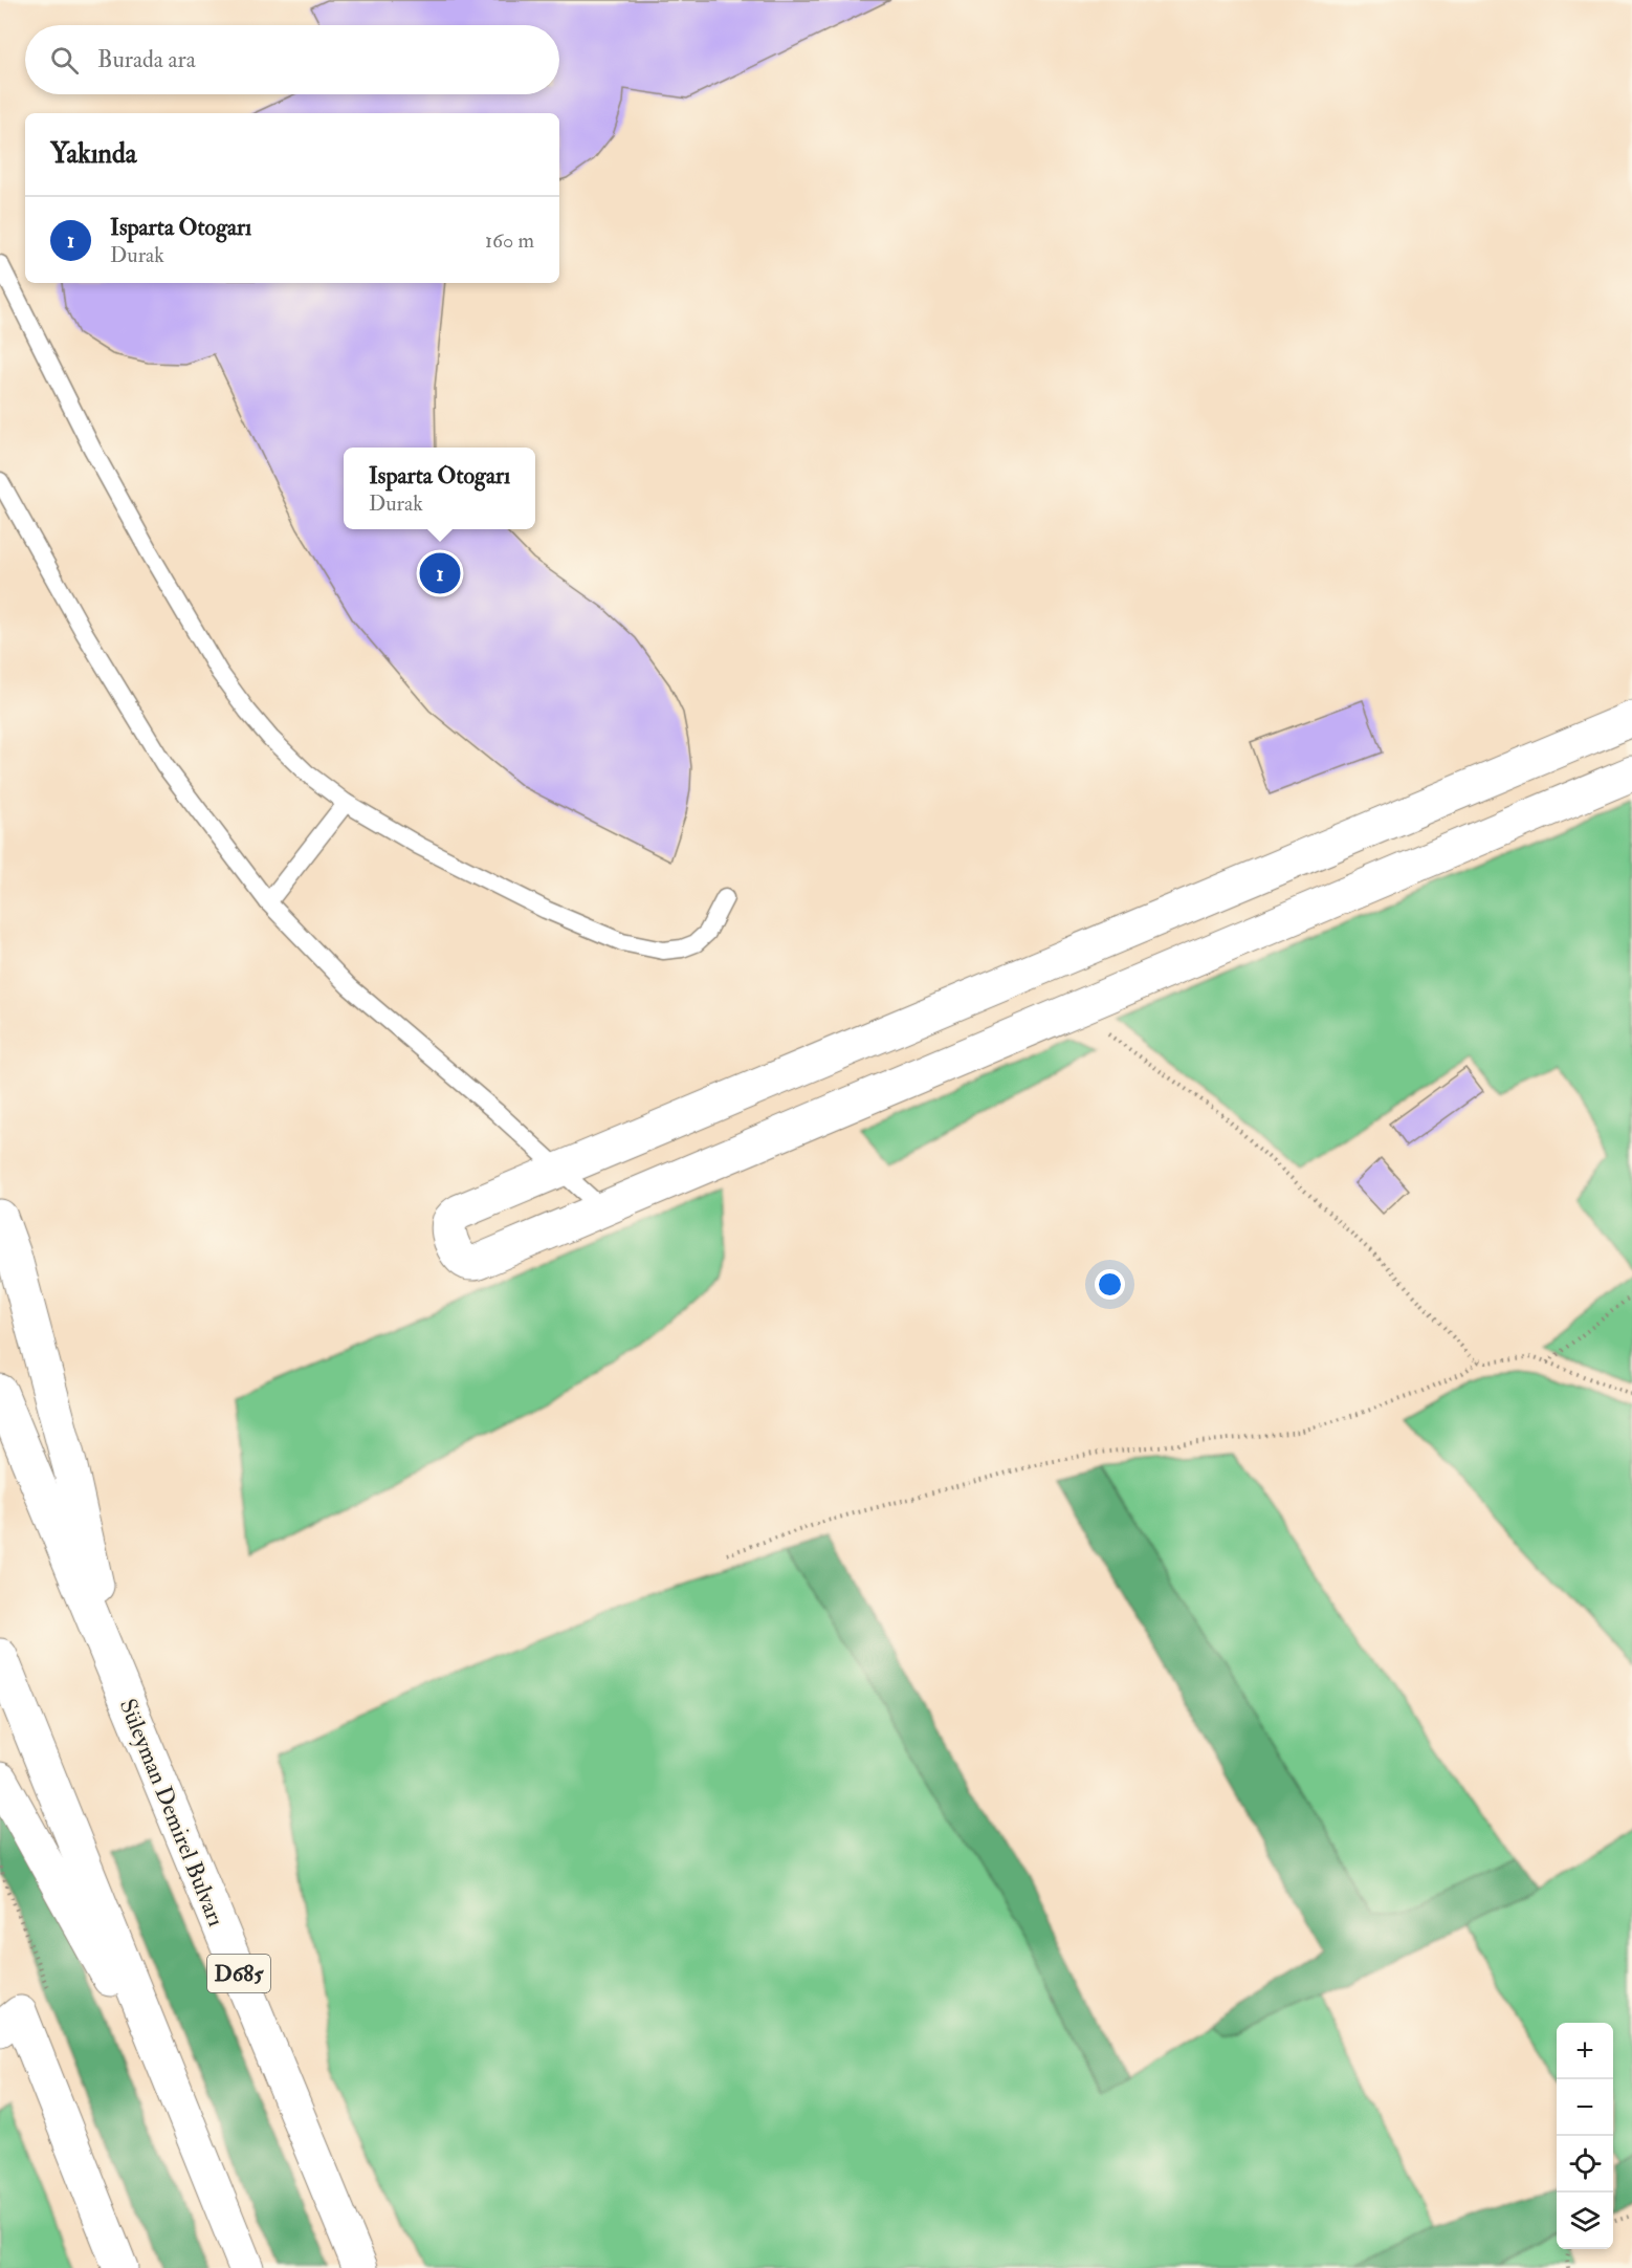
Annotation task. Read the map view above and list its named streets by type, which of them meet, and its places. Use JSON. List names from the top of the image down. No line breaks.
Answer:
{"streets":{"main road":["Süleyman Demirel Bulvarı","D685"]},"page":{"search":"Burada ara","heading":"Yakında","list":[{"mark":"1","name":"Isparta Otogarı","note":"Durak","value":"160 m"}],"popup":["Isparta Otogarı","Durak"],"pins":"1","map_buttons":["+","−"]}}
